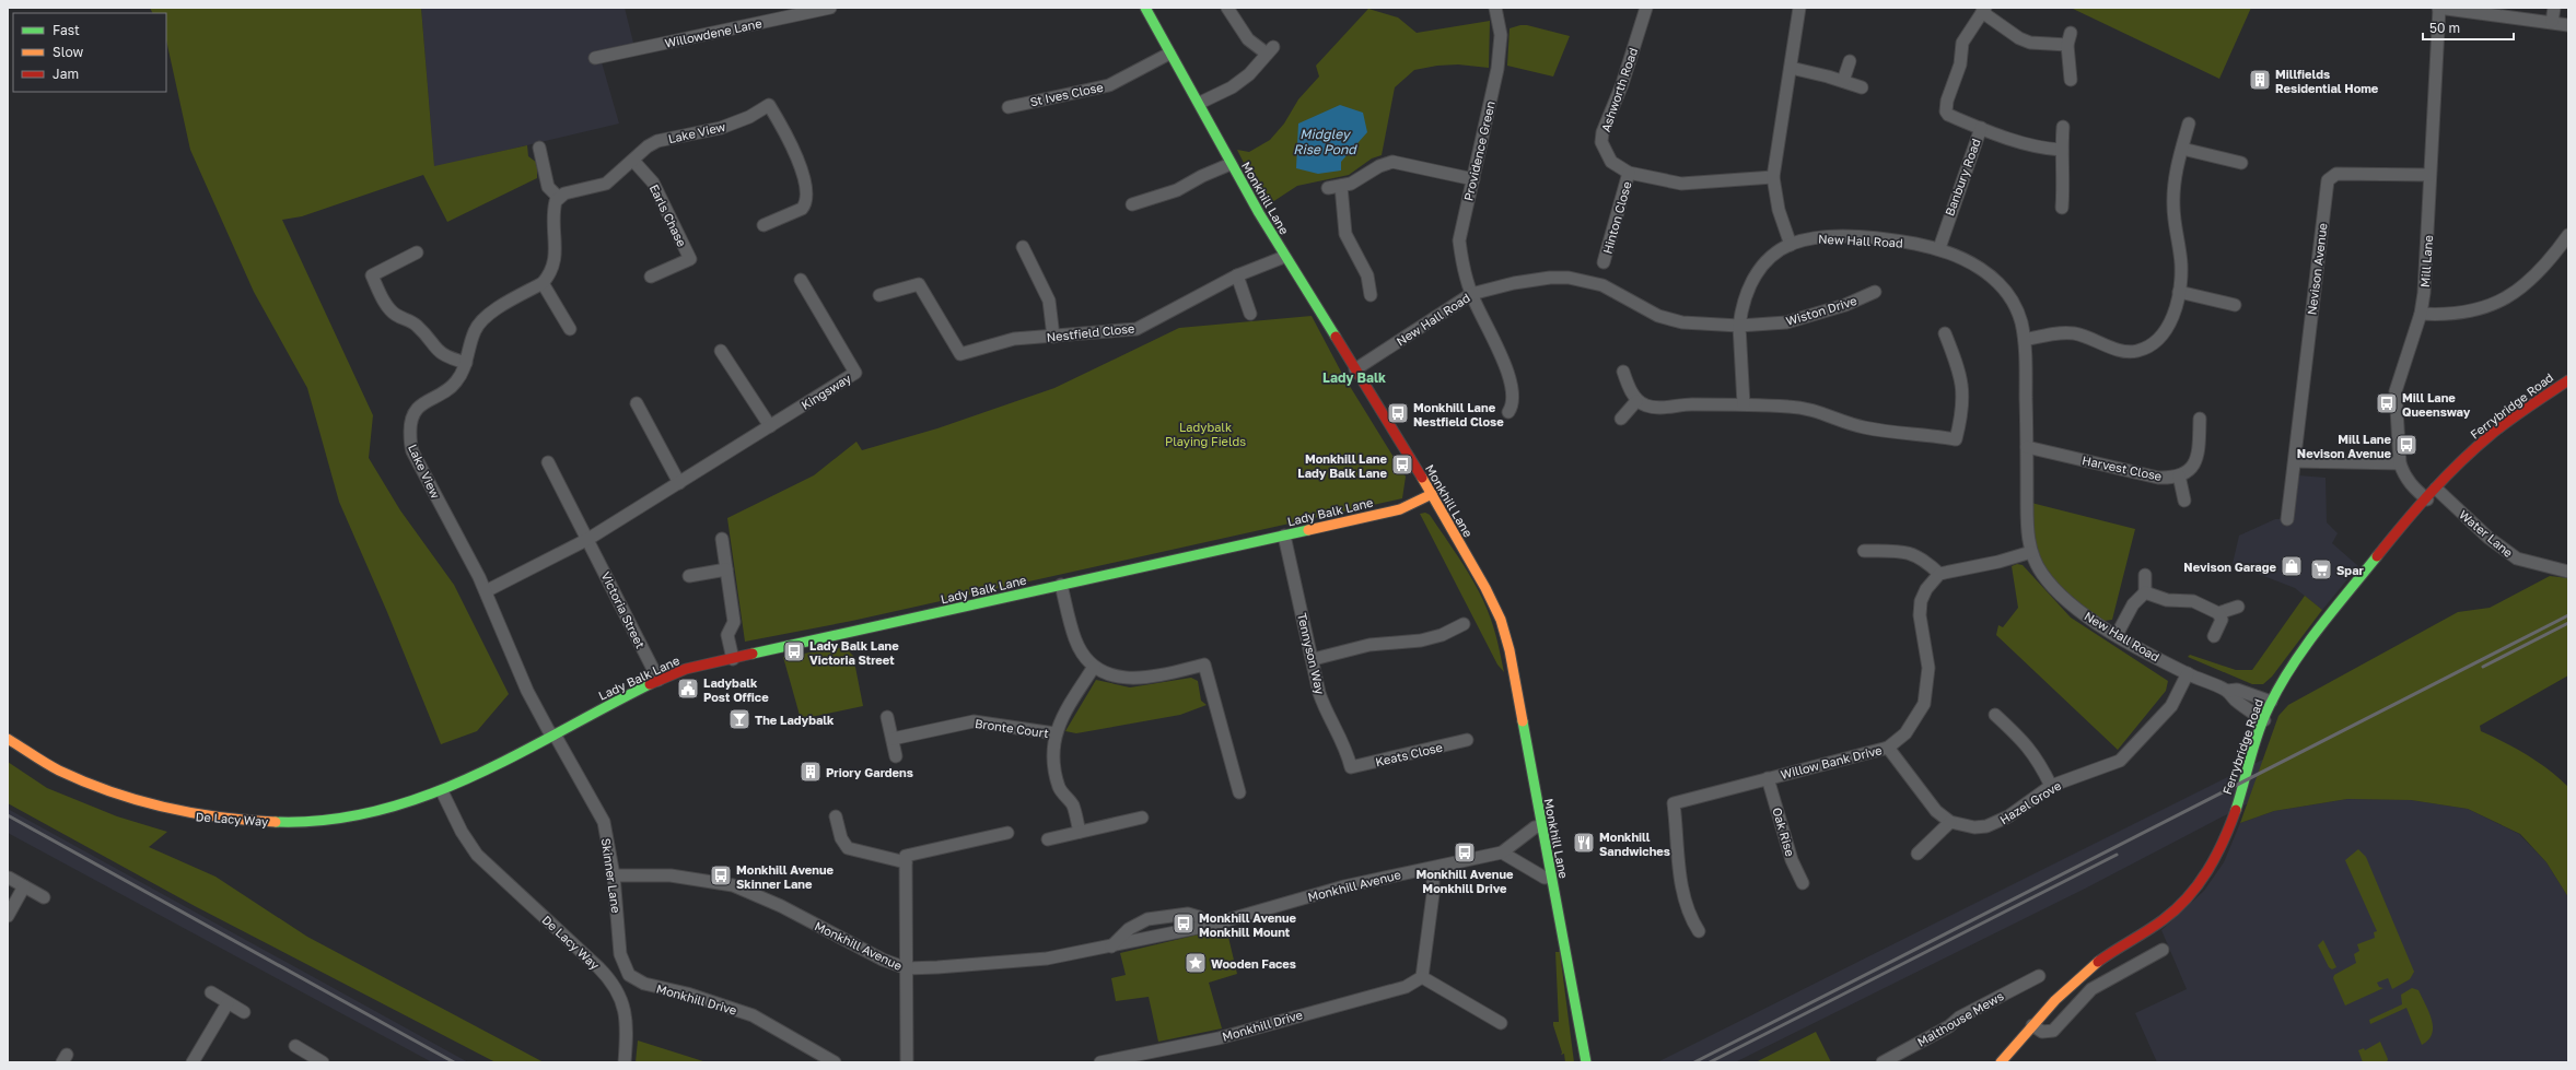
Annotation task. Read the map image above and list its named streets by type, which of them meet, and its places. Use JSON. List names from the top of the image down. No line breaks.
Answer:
{"streets":{"street":["Willowdene Lane","Ashworth Road","St Ives Close","Lake View","Providence Green","Banbury Road","Monkhill Lane","Earls Chase","Hinton Close","New Hall Road","Mill Lane","Nevison Avenue","Wiston Drive","Nestfield Close","Kingsway","Ferrybridge Road","Harvest Close","Lady Balk Lane","Water Lane","Victoria Street","Tennyson Way","Bronte Court","Keats Close","Willow Bank Drive","Hazel Grove","De Lacy Way","Oak Rise","Skinner Lane","Monkhill Avenue","Monkhill Drive","Malthouse Mews"]},"crossings":[["Ashworth Road","Hinton Close"],["St Ives Close","Monkhill Lane"],["Lake View","Earls Chase"],["Lake View","Kingsway"],["Lake View","Skinner Lane"],["Providence Green","New Hall Road"],["Banbury Road","New Hall Road"],["Monkhill Lane","New Hall Road"],["Monkhill Lane","Nestfield Close"],["Monkhill Lane","Lady Balk Lane"],["Monkhill Lane","Monkhill Avenue"],["New Hall Road","Wiston Drive"],["New Hall Road","Ferrybridge Road"],["New Hall Road","Harvest Close"],["New Hall Road","Hazel Grove"],["Mill Lane","Nevison Avenue"],["Mill Lane","Ferrybridge Road"],["Kingsway","Victoria Street"],["Kingsway","Skinner Lane"],["Ferrybridge Road","Water Lane"],["Lady Balk Lane","Victoria Street"],["Lady Balk Lane","Tennyson Way"],["Lady Balk Lane","De Lacy Way"],["Lady Balk Lane","Skinner Lane"],["Tennyson Way","Keats Close"],["Willow Bank Drive","Hazel Grove"],["Willow Bank Drive","Oak Rise"],["De Lacy Way","Skinner Lane"],["Skinner Lane","Monkhill Avenue"],["Skinner Lane","Monkhill Drive"]],"districts":["Lady Balk"],"water":["Midgley Rise Pond"],"parks":["Ladybalk Playing Fields"],"places":{"building":["Millfields Residential Home","Priory Gardens"],"bus stop":["Mill Lane Queensway","Monkhill Lane Nestfield Close","Mill Lane Nevison Avenue","Monkhill Lane Lady Balk Lane","Lady Balk Lane Victoria Street","Monkhill Avenue Monkhill Drive","Monkhill Avenue Skinner Lane","Monkhill Avenue Monkhill Mount"],"shop":["Nevison Garage"],"supermarket":["Spar"],"public building":["Ladybalk Post Office"],"bar":["The Ladybalk"],"restaurant":["Monkhill Sandwiches"],"place":["Wooden Faces"]},"legend":["Fast","Slow","Jam"],"scale_bar":"50 m"}
